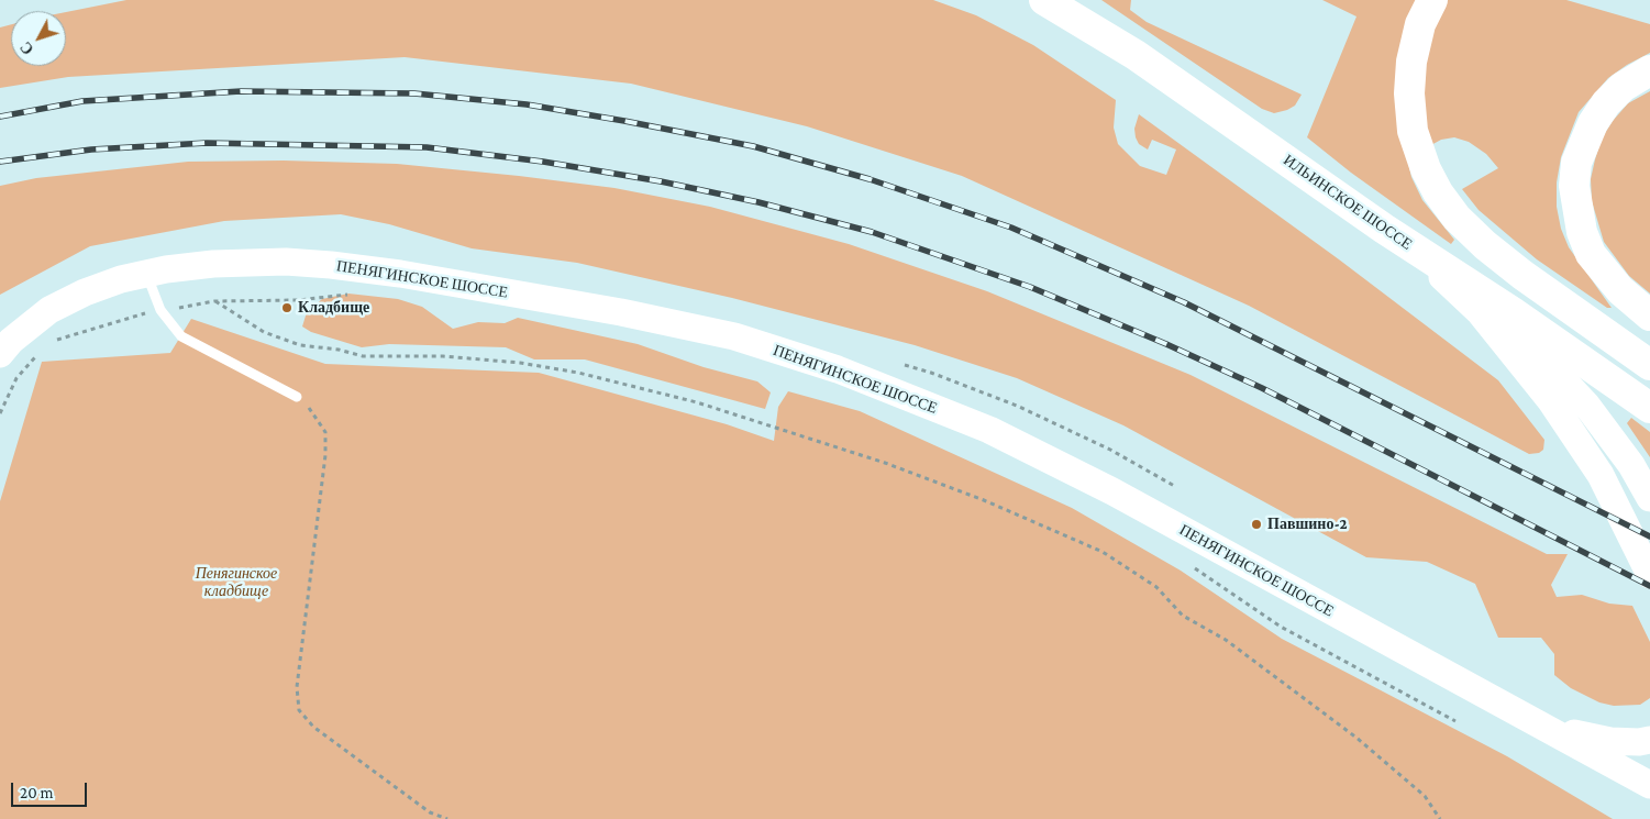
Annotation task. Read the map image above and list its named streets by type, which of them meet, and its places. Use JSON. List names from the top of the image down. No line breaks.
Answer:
{"streets":{"main road":["ИЛЬИНСКОЕ ШОССЕ","ПЕНЯГИНСКОЕ ШОССЕ"]},"parks":["Пенягинское кладбище"],"places":["Кладбище","Павшино-2"],"scale_bar":"20 m","north":"bottom left"}
